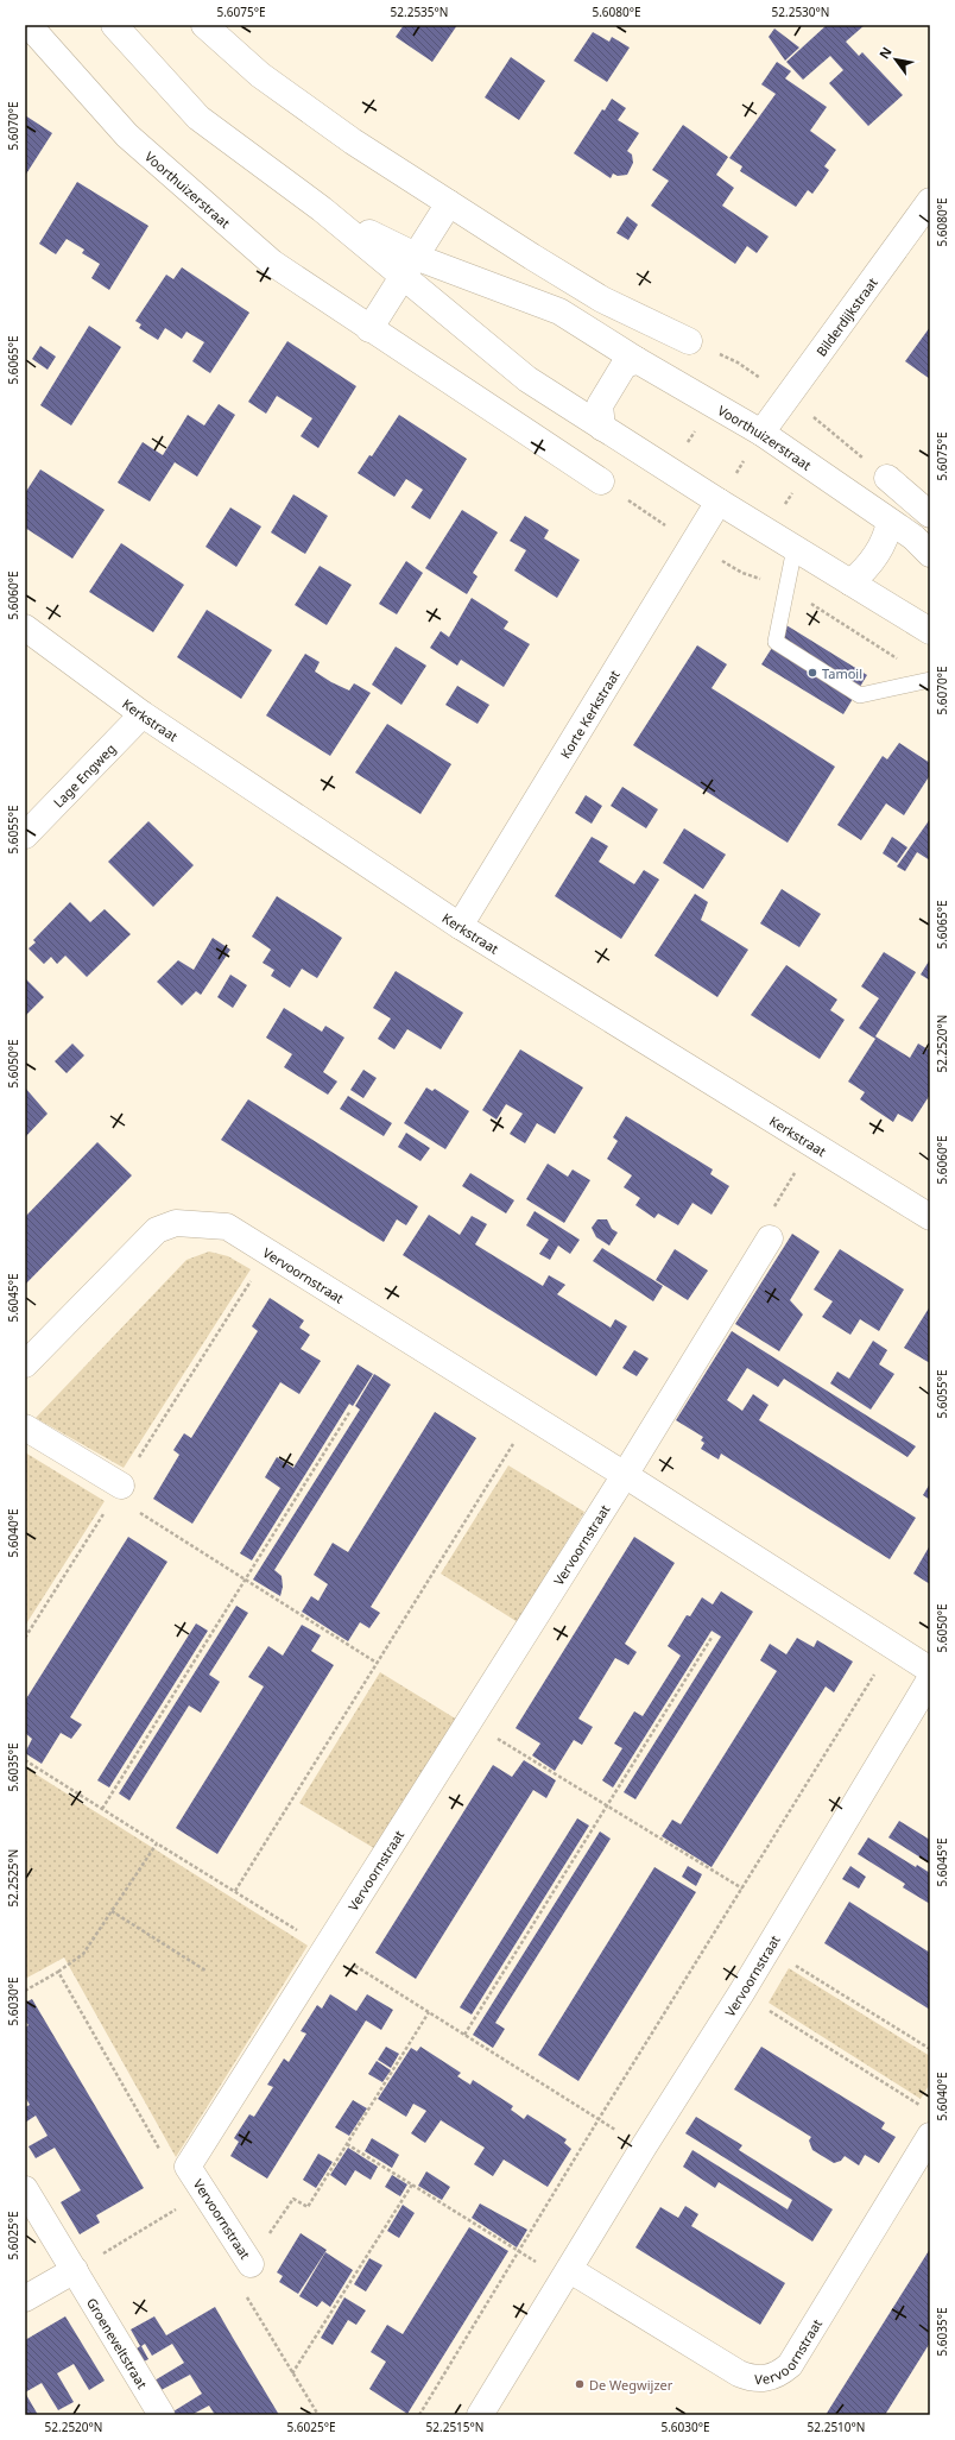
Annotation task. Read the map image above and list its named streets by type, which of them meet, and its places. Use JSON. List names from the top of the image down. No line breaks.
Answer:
{"streets":{"street":["Voorthuizerstraat","Bilderdijkstraat","Korte Kerkstraat","Kerkstraat","Lage Engweg","Vervoornstraat","Groeneveltstraat"]},"crossings":[["Voorthuizerstraat","Bilderdijkstraat"],["Voorthuizerstraat","Korte Kerkstraat"],["Korte Kerkstraat","Kerkstraat"],["Kerkstraat","Lage Engweg"]],"places":["Tamoil","De Wegwijzer"],"north":"top left","coordinates":["5.6075°E","52.2535°N","5.6080°E","52.2530°N","5.6070°E","5.6065°E","5.6060°E","5.6055°E","52.2520°N","5.6050°E","5.6045°E","5.6040°E","5.6035°E","52.2525°N","5.6030°E","5.6025°E","52.2515°N","52.2510°N"]}
